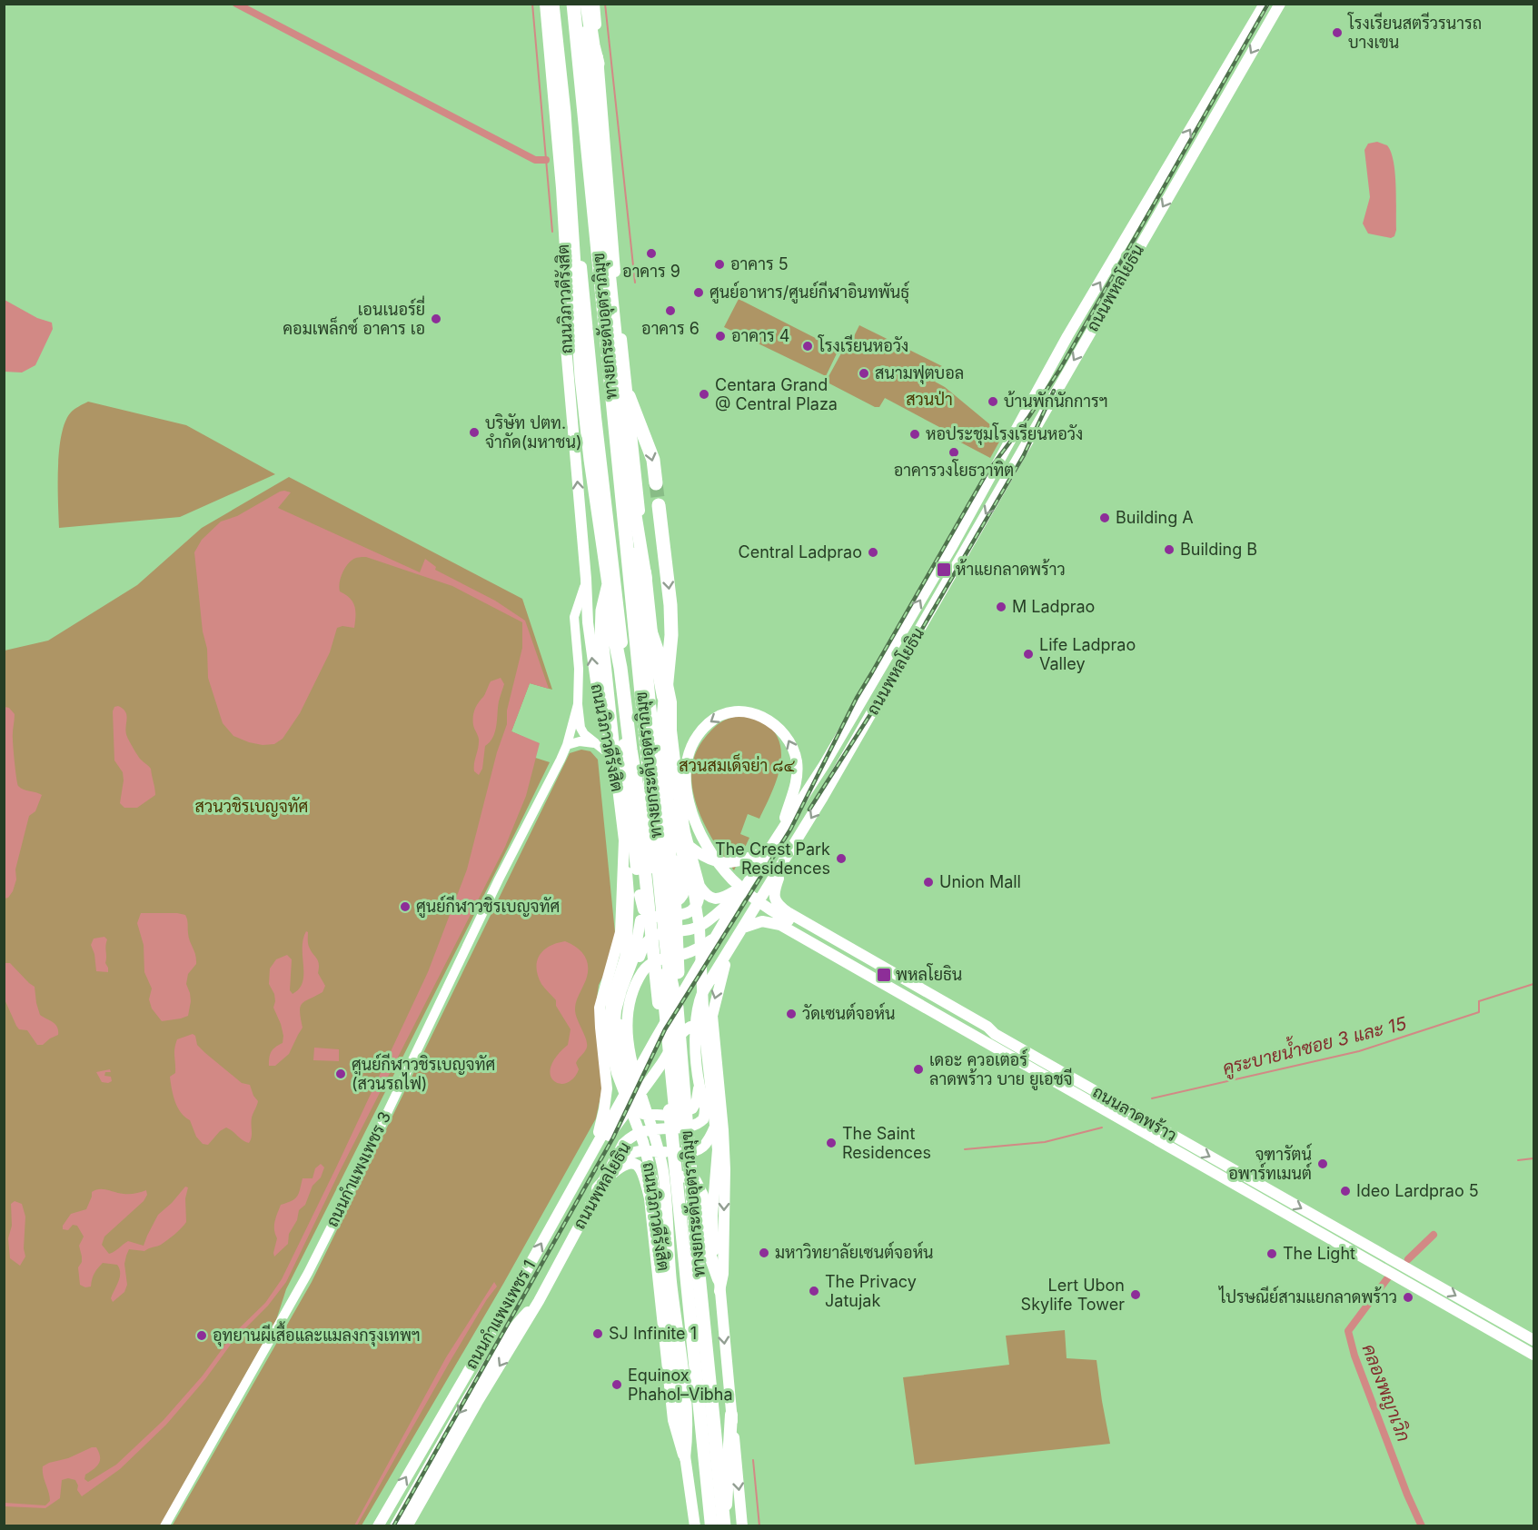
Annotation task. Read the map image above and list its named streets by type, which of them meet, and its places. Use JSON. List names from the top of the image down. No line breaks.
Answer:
{"streets":{"highway":["ถนนวิภาวดีรังสิต","ทางยกระดับอุตราภิมุข"],"main road":["ถนนพหลโยธิน","ถนนลาดพร้าว","ถนนกำแพงเพชร 1"],"street":["ถนนกำแพงเพชร 3"]},"crossings":[["ถนนพหลโยธิน","ถนนลาดพร้าว"],["ถนนพหลโยธิน","ถนนกำแพงเพชร 1"],["ถนนวิภาวดีรังสิต","ถนนกำแพงเพชร 3"]],"one_way":["ถนนกำแพงเพชร 1"],"water":["คูระบายน้ำซอย 3 และ 15","คลองพญาเวิก"],"parks":["สวนป่า","สวนสมเด็จย่า ๘๔","สวนวชิรเบญจทัศ"],"places":{"other":["โรงเรียนสตรีวรนารถ บางเขน","อาคาร 9","อาคาร 5","ศูนย์อาหาร/ศูนย์กีฬาอินทพันธุ์","อาคาร 6","เอนเนอร์ยี่ คอมเพล็กซ์ อาคาร เอ","อาคาร 4","โรงเรียนหอวัง","สนามฟุตบอล","Centara Grand @ Central Plaza","บ้านพักนักการฯ","บริษัท ปตท. จำกัด(มหาชน)","หอประชุมโรงเรียนหอวัง","อาคารวงโยธวาทิต","Building A","Building B","Central Ladprao","M Ladprao","Life Ladprao Valley","The Crest Park Residences","Union Mall","ศูนย์กีฬาวชิรเบญจทัศ","วัดเซนต์จอห์น","เดอะ ควอเตอร์ ลาดพร้าว บาย ยูเอชจี","ศูนย์กีฬาวชิรเบญจทัศ (สวนรถไฟ)","The Saint Residences","จุฑารัตน์ อพาร์ทเมนต์","Ideo Lardprao 5","มหาวิทยาลัยเซนต์จอห์น","The Light","The Privacy Jatujak","Lert Ubon Skylife Tower","ไปรษณีย์สามแยกลาดพร้าว","SJ Infinite 1","อุทยานผีเสื้อและแมลงกรุงเทพฯ","Equinox Phahol–Vibha"],"transit":["ห้าแยกลาดพร้าว","พหลโยธิน"]}}
